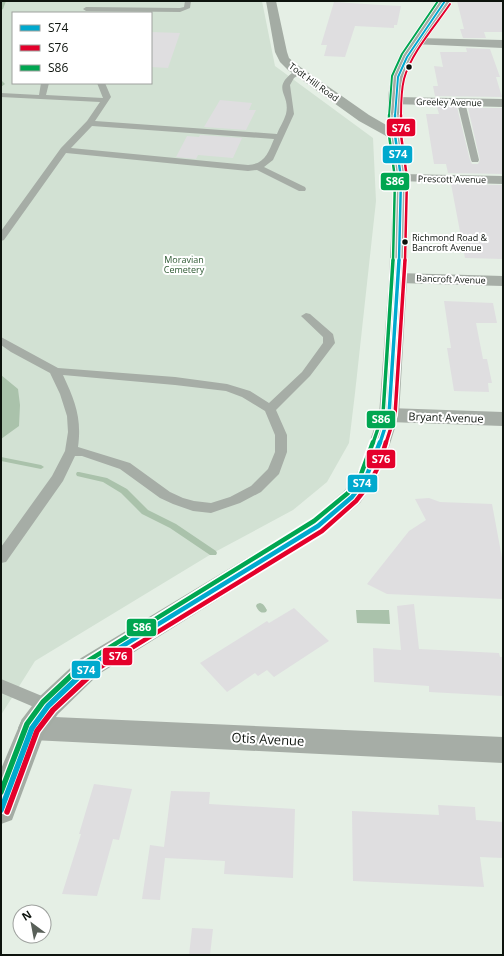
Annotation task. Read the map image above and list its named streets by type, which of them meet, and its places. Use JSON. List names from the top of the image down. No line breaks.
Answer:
{"streets":{"main road":["Todt Hill Road"],"street":["Greeley Avenue","Prescott Avenue","Bancroft Avenue","Bryant Avenue","Otis Avenue"]},"parks":["Moravian Cemetery"],"places":["Richmond Road & Bancroft Avenue"],"lines":["transit line S74","transit line S86","transit line S76"],"legend":["S74","S76","S86"],"north":"top left"}
